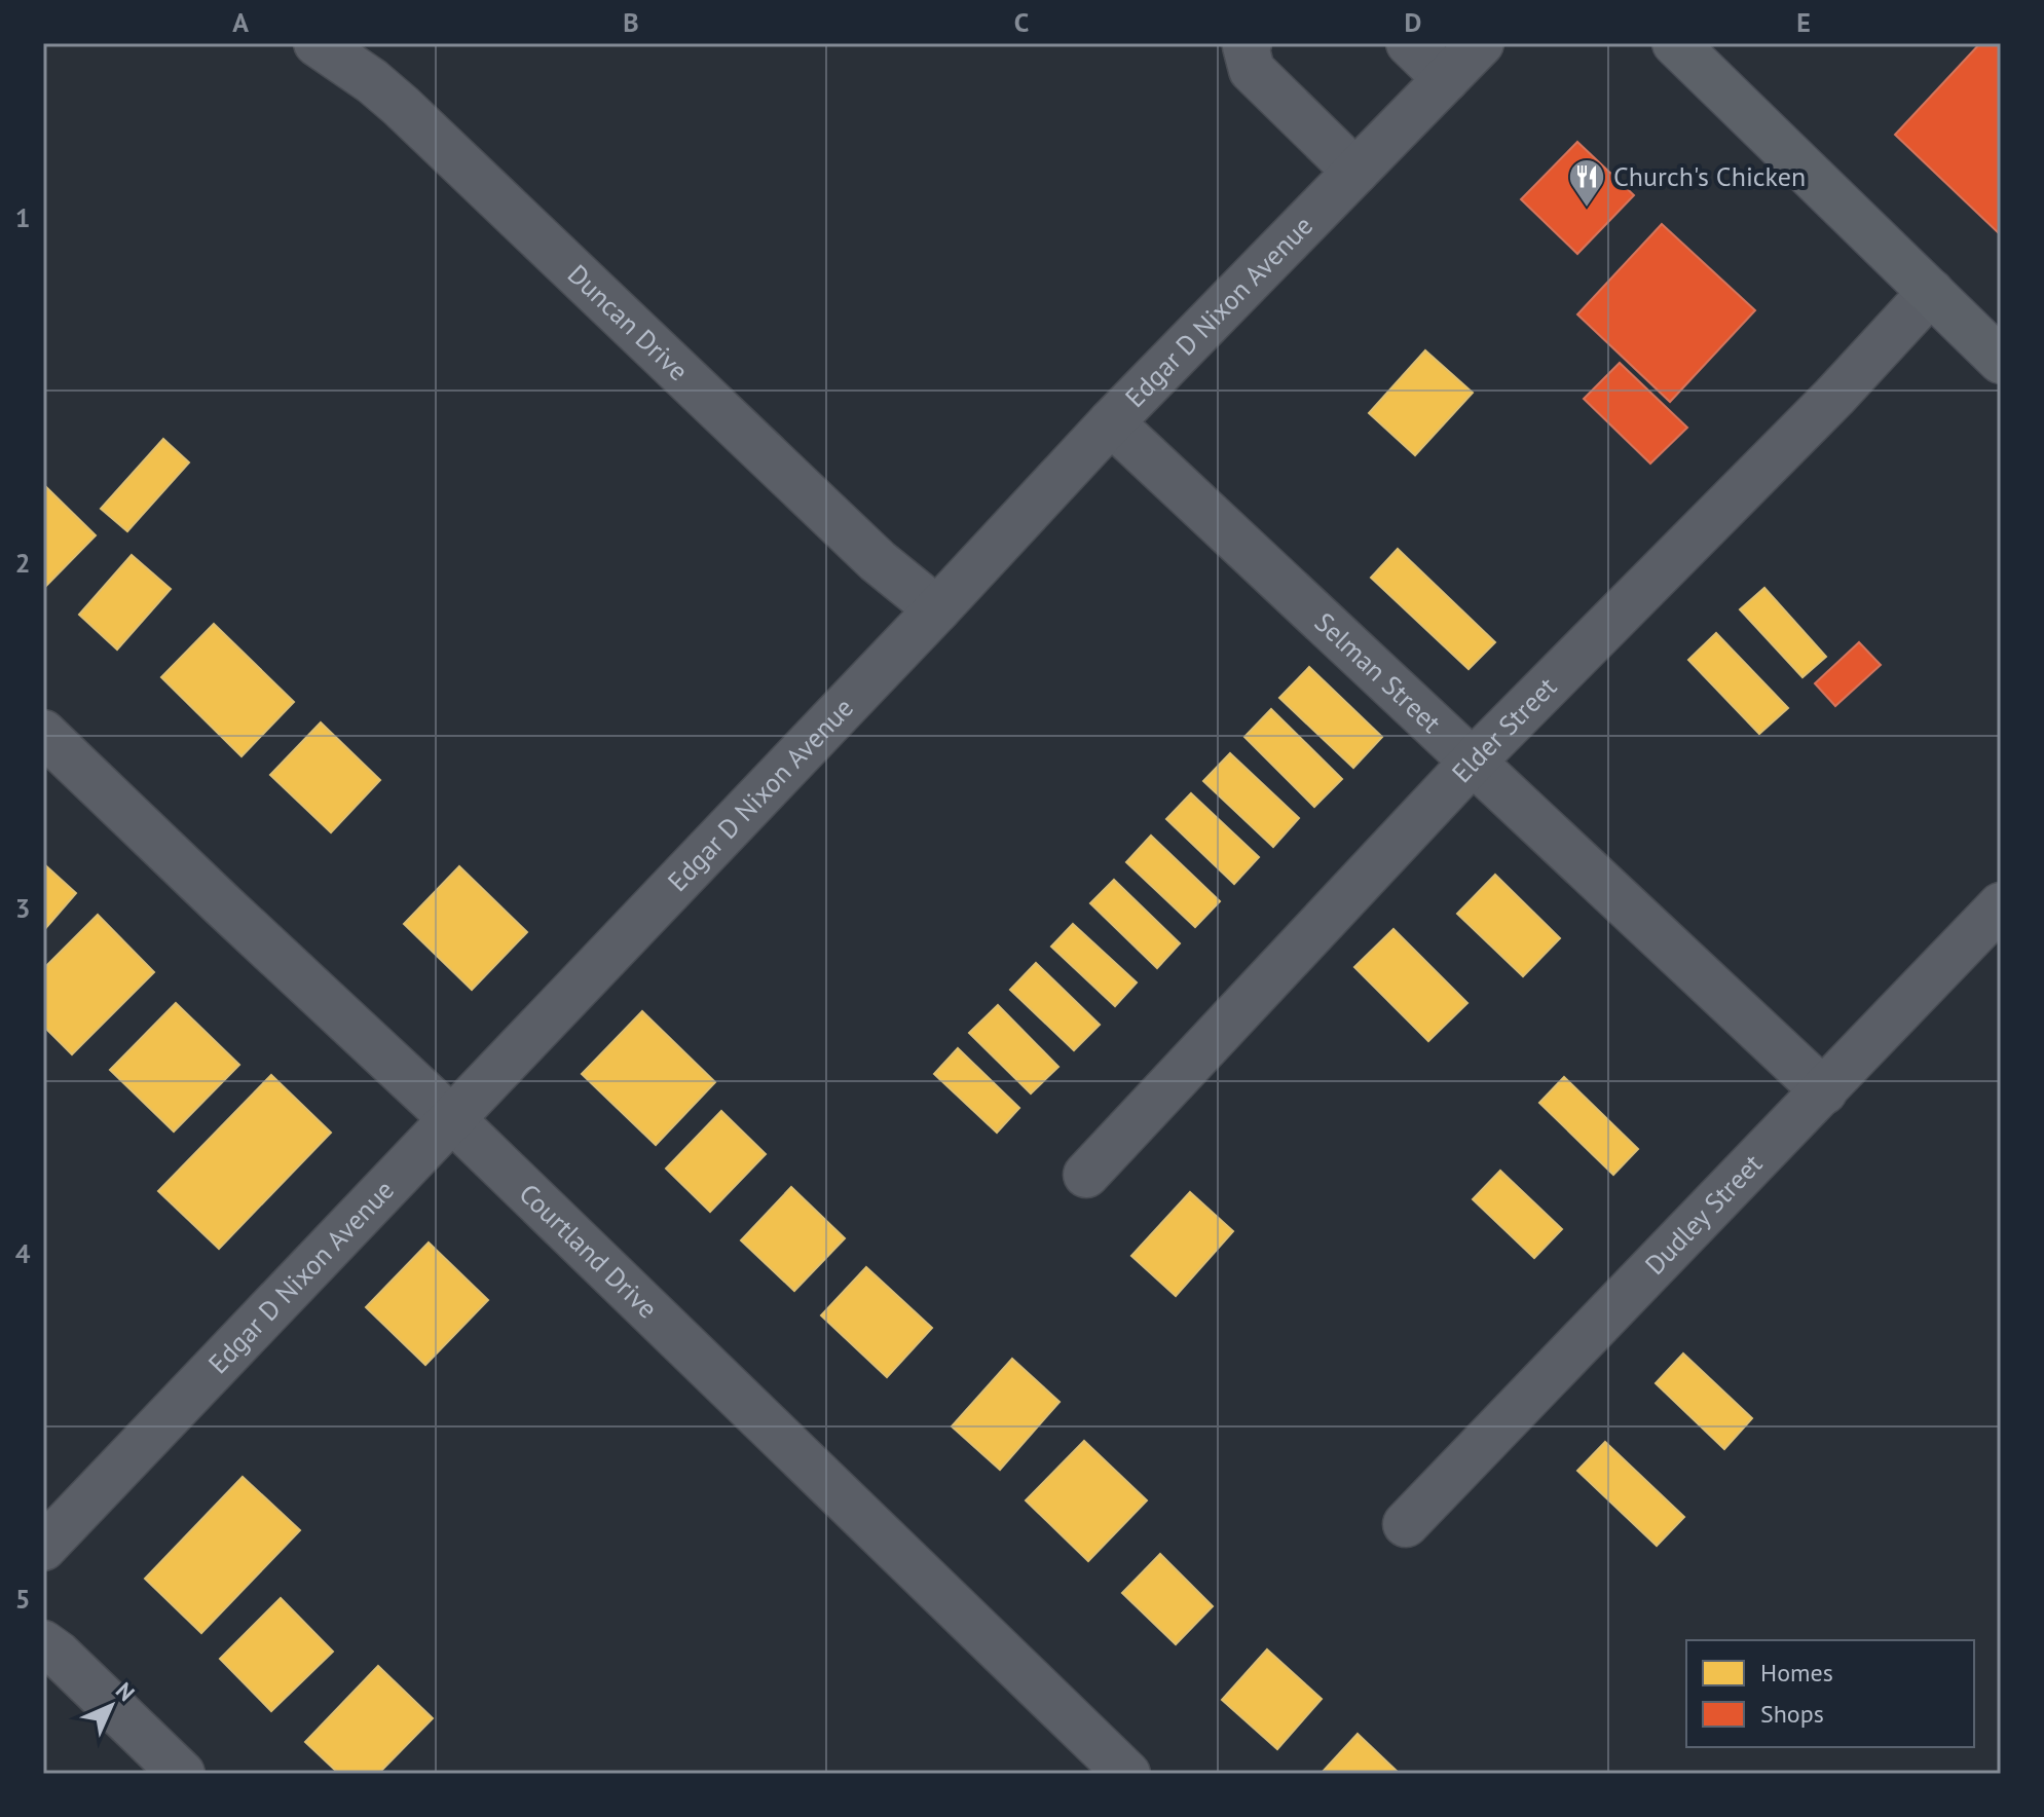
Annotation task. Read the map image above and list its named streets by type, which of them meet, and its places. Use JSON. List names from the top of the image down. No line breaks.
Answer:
{"streets":{"street":["Edgar D Nixon Avenue","Duncan Drive","Selman Street","Elder Street","Dudley Street","Courtland Drive"]},"crossings":[["Edgar D Nixon Avenue","Duncan Drive"],["Edgar D Nixon Avenue","Selman Street"],["Edgar D Nixon Avenue","Courtland Drive"],["Selman Street","Elder Street"],["Selman Street","Dudley Street"]],"places":{"restaurant":["Church's Chicken"]},"legend":["Homes","Shops"],"north":"top right","grid":{"columns":["A","B","C","D","E"],"rows":["1","2","3","4","5"]}}
